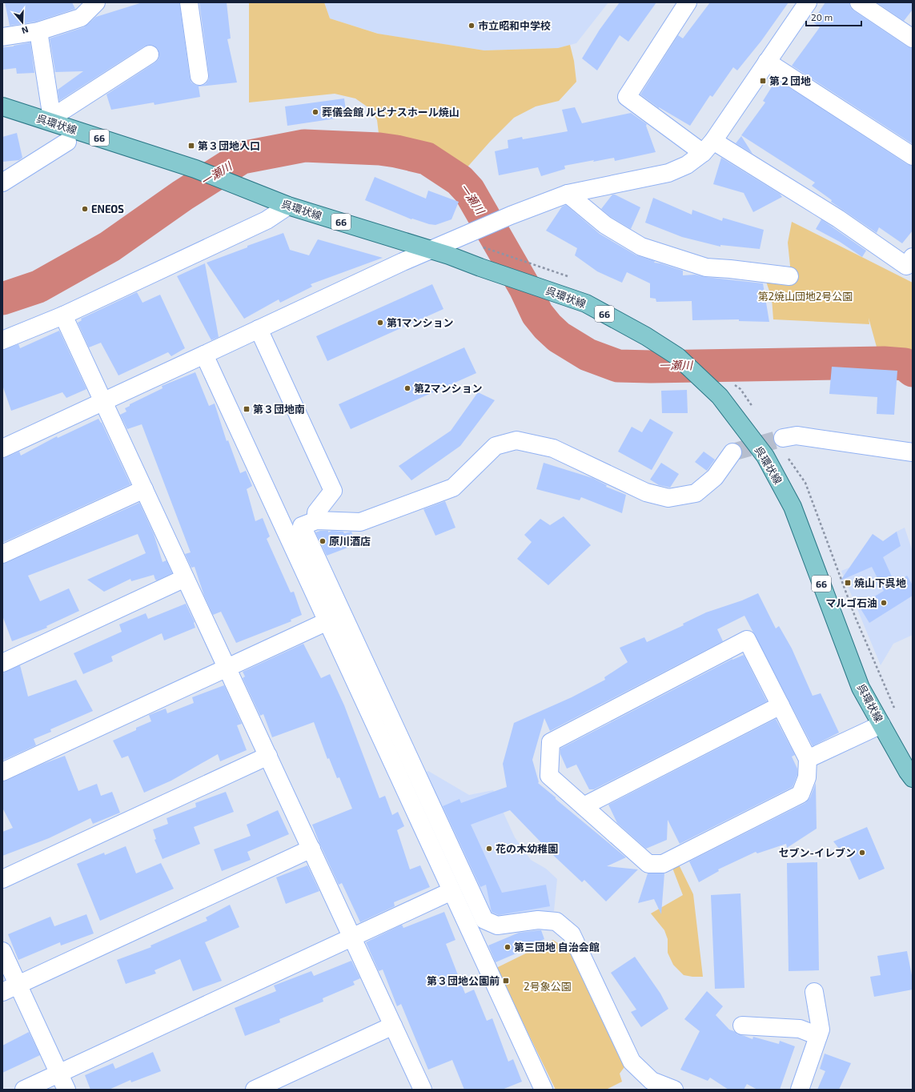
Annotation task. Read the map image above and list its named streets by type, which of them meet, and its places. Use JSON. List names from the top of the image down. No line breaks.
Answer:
{"streets":{"main road":["呉環状線","66"]},"water":["一瀬川"],"parks":["第2焼山団地2号公園","2号象公園"],"places":{"other":["市立昭和中学校","葬儀会館 ルピナスホール焼山","ENEOS","第1マンション","第2マンション","原川酒店","マルゴ石油","花の木幼稚園","セブン-イレブン","第三団地 自治会館"],"transit":["第２団地","第３団地入口","第３団地南","焼山下呉地","第３団地公園前"]},"scale_bar":"20 m","north":"bottom"}
